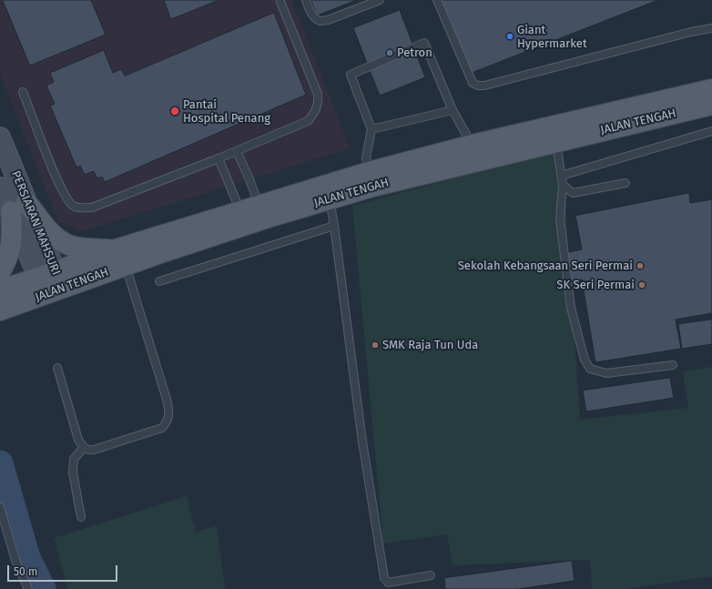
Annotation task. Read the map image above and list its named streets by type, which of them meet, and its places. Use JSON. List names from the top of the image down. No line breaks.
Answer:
{"streets":{"main road":["JALAN TENGAH"],"street":["PERSIARAN MAHSURI"]},"crossings":[["JALAN TENGAH","PERSIARAN MAHSURI"]],"places":["Giant Hypermarket","Petron","Pantai Hospital Penang","Sekolah Kebangsaan Seri Permai","SK Seri Permai","SMK Raja Tun Uda"],"scale_bar":"50 m"}
